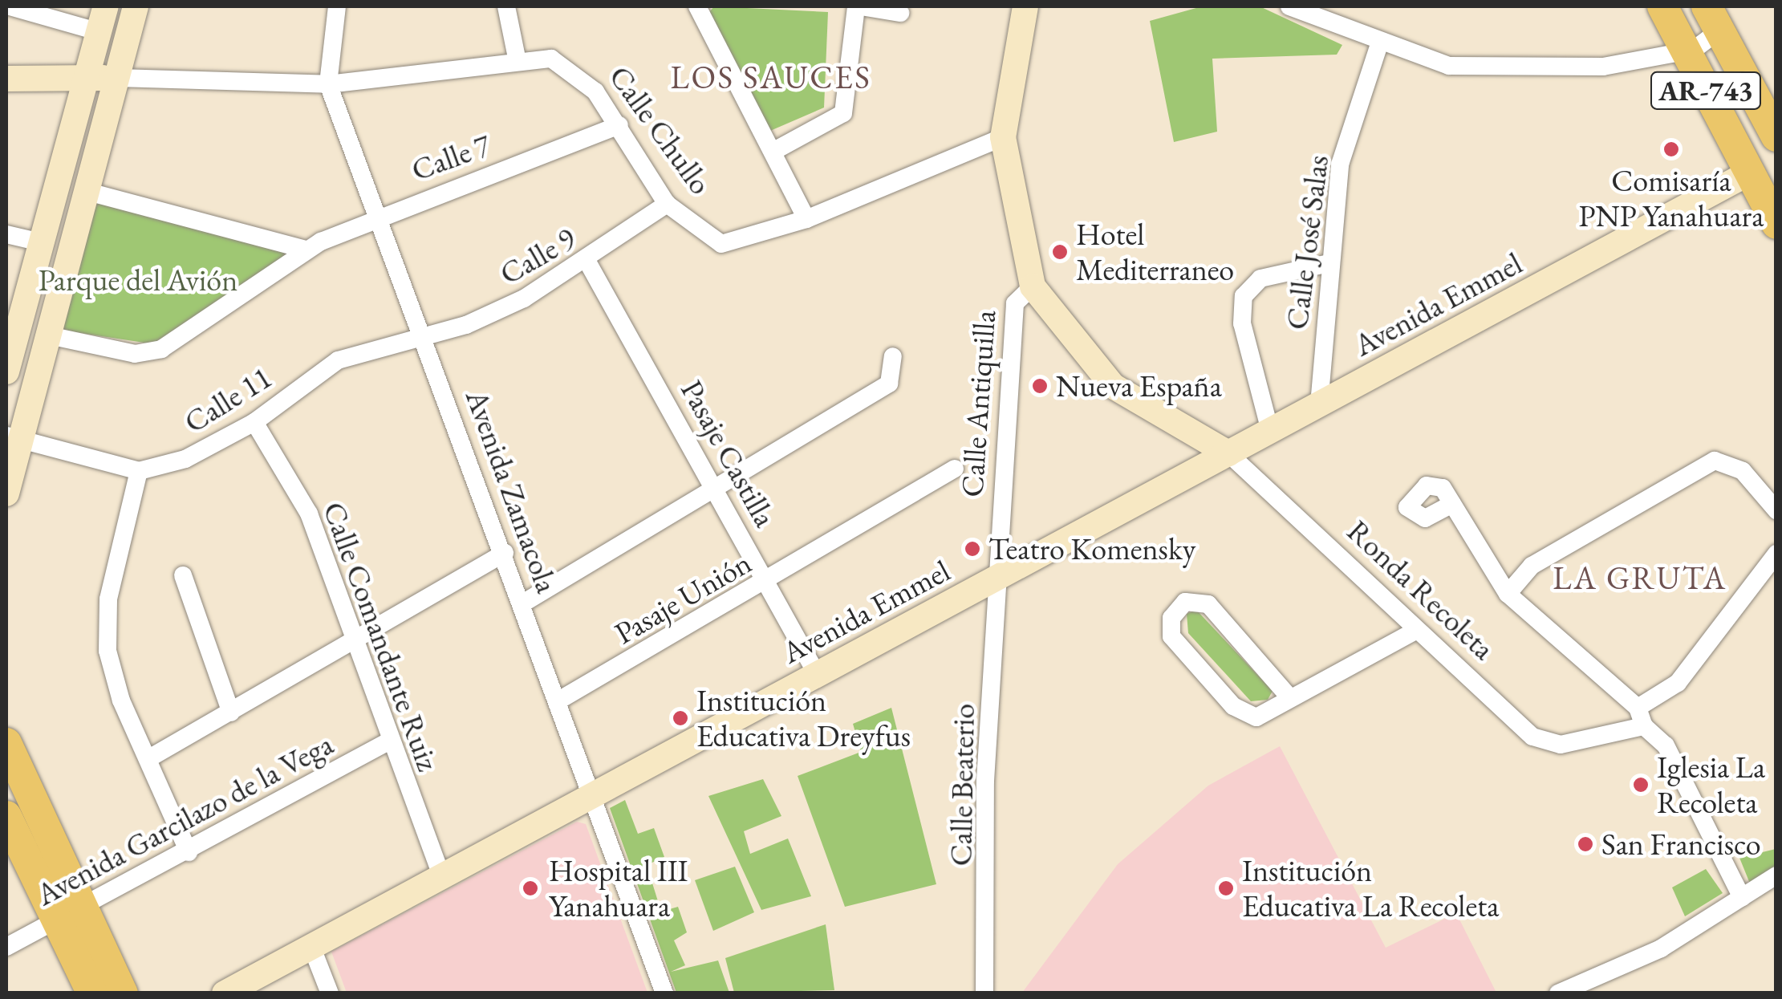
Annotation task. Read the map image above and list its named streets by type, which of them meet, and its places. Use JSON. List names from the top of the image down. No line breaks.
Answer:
{"streets":{"main road":["AR-743"],"street":["Calle Chullo","Calle 7","Calle José Salas","Calle 9","Avenida Emmel","Calle 11","Calle Antiquilla","Pasaje Castilla","Avenida Zamacola","Ronda Recoleta","Pasaje Unión","Calle Comandante Ruiz","Calle Beaterio","Avenida Garcilazo de la Vega"]},"crossings":[["AR-743","Avenida Emmel"],["Calle Chullo","Calle 7"],["Calle Chullo","Calle 9"],["Calle Chullo","Calle Antiquilla"],["Calle Chullo","Avenida Zamacola"],["Calle 7","Avenida Zamacola"],["Calle José Salas","Avenida Emmel"],["Calle 9","Calle 11"],["Calle 9","Pasaje Castilla"],["Calle 9","Avenida Zamacola"],["Avenida Emmel","Calle Antiquilla"],["Avenida Emmel","Pasaje Castilla"],["Avenida Emmel","Avenida Zamacola"],["Avenida Emmel","Ronda Recoleta"],["Avenida Emmel","Calle Comandante Ruiz"],["Avenida Emmel","Calle Beaterio"],["Calle 11","Avenida Zamacola"],["Calle 11","Calle Comandante Ruiz"],["Calle Antiquilla","Ronda Recoleta"],["Calle Antiquilla","Calle Beaterio"],["Pasaje Castilla","Pasaje Unión"],["Avenida Zamacola","Pasaje Unión"],["Calle Comandante Ruiz","Avenida Garcilazo de la Vega"]],"districts":["LOS SAUCES","LA GRUTA"],"parks":["Parque del Avión"],"places":["Comisaría PNP Yanahuara","Hotel Mediterraneo","Nueva España","Teatro Komensky","Institución Educativa Dreyfus","Iglesia La Recoleta","San Francisco","Hospital III Yanahuara","Institución Educativa La Recoleta"]}
